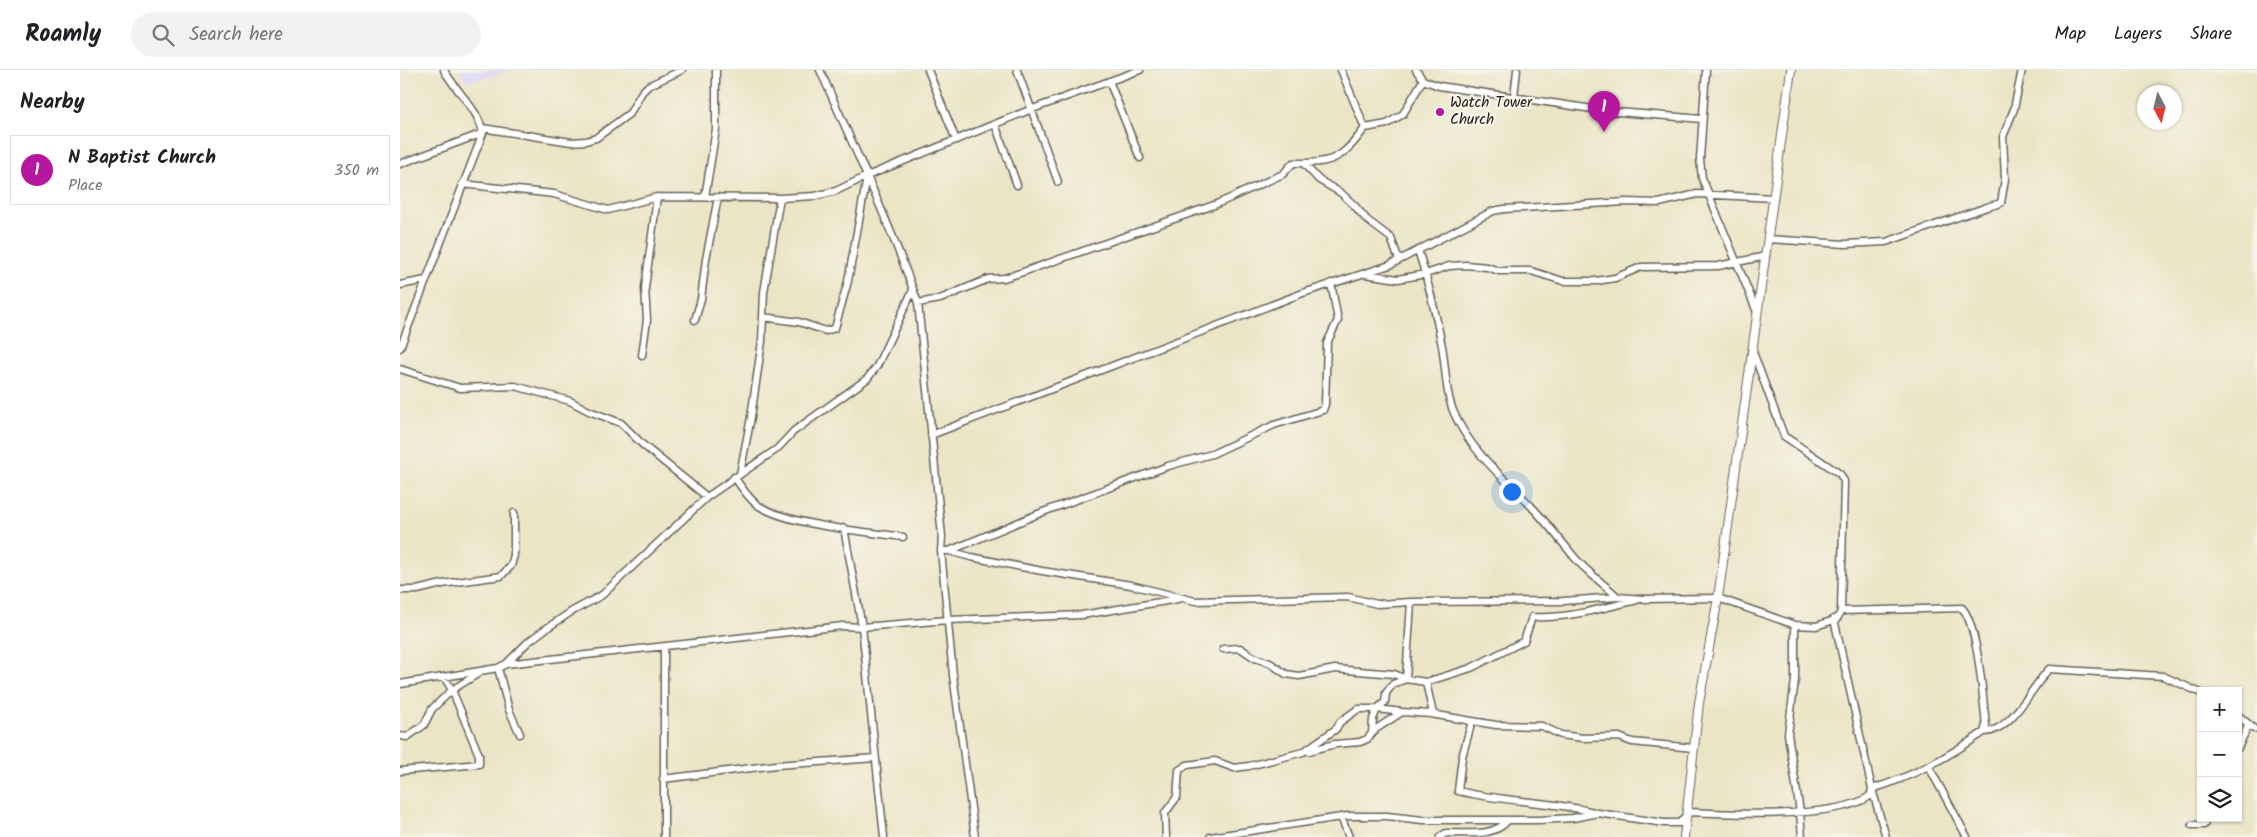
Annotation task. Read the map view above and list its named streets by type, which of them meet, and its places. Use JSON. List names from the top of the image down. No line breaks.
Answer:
{"places":["Watch Tower Church"],"north":"bottom","page":{"header":"Roamly","search":"Search here","nav":["Map","Layers","Share"],"heading":"Nearby","pins":"1","list":[{"mark":"1","name":"N Baptist Church","note":"Place","value":"350 m"}],"map_buttons":["+","−"]}}
